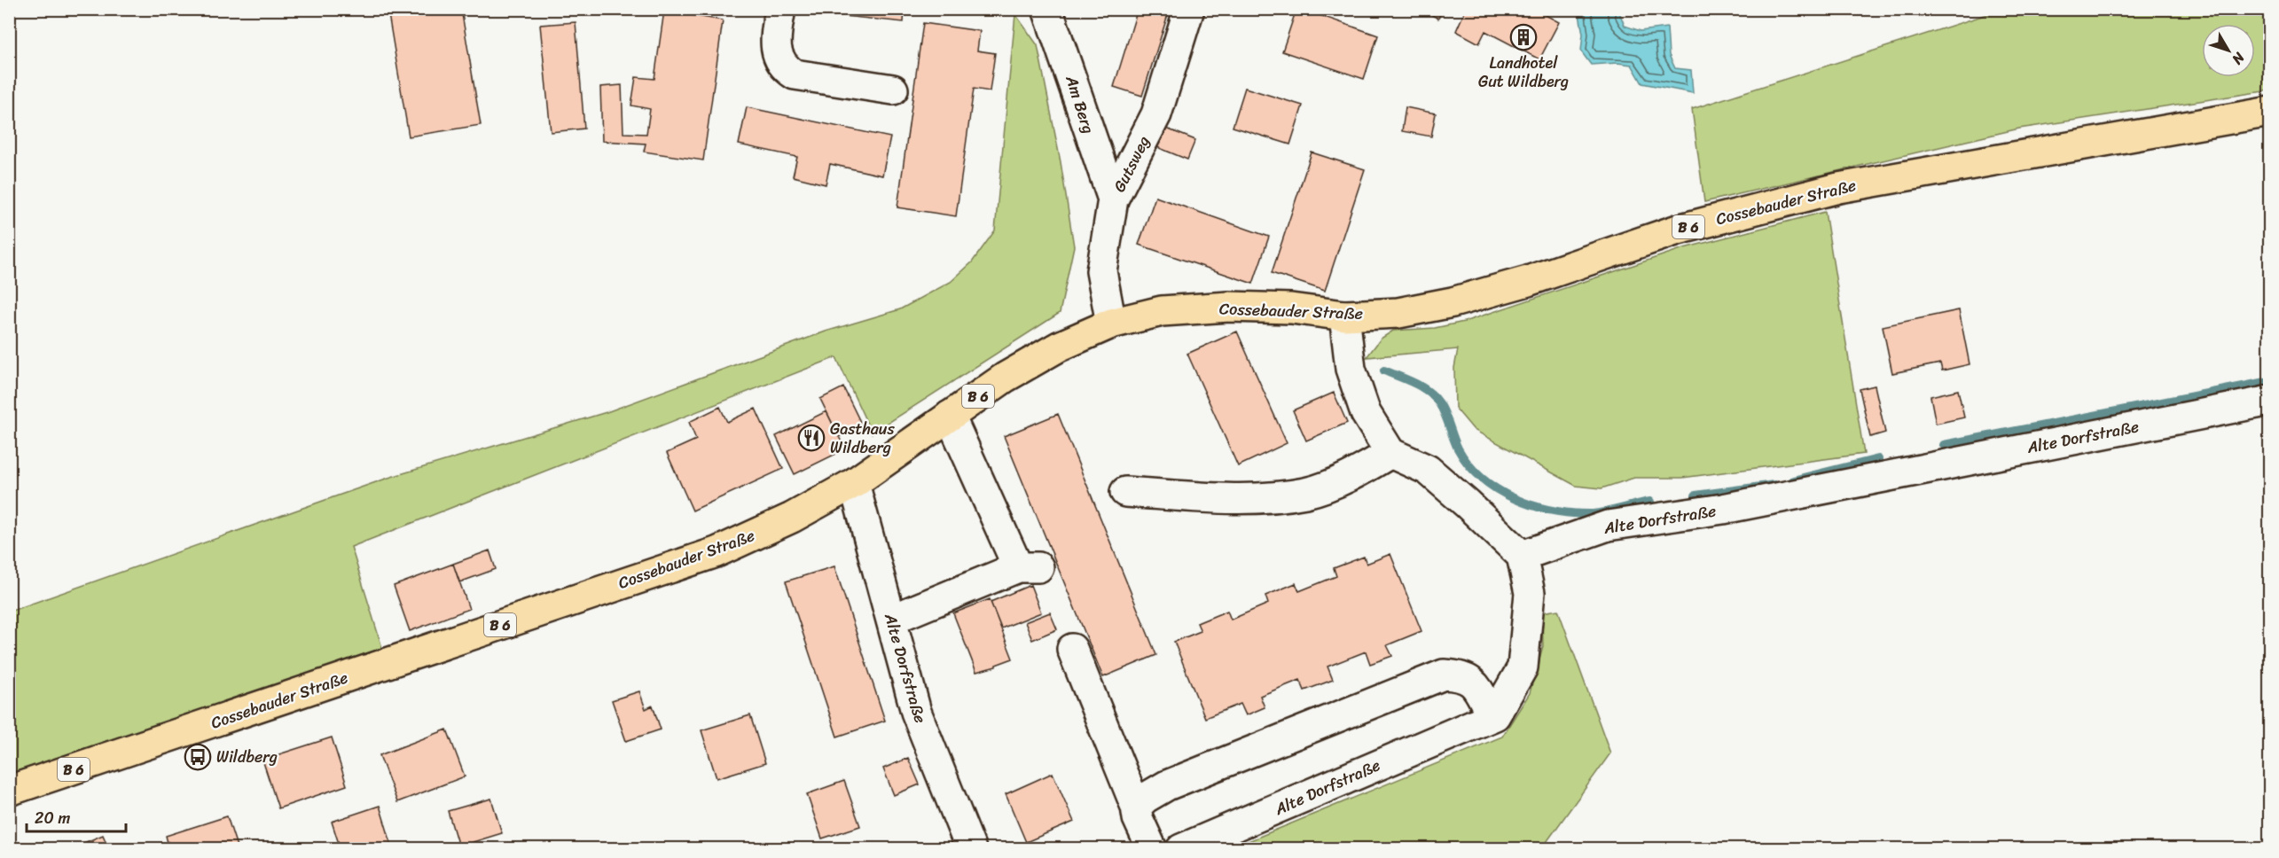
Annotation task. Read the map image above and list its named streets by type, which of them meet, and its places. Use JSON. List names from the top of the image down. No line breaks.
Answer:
{"streets":{"main road":["Cossebauder Straße","B 6"],"street":["Am Berg","Gutsweg","Alte Dorfstraße"]},"crossings":[["Am Berg","Gutsweg"],["Gutsweg","Cossebauder Straße"],["Cossebauder Straße","Alte Dorfstraße"]],"places":{"building":["Landhotel Gut Wildberg"],"restaurant":["Gasthaus Wildberg"],"bus stop":["Wildberg"]},"scale_bar":"20 m","north":"bottom right"}
